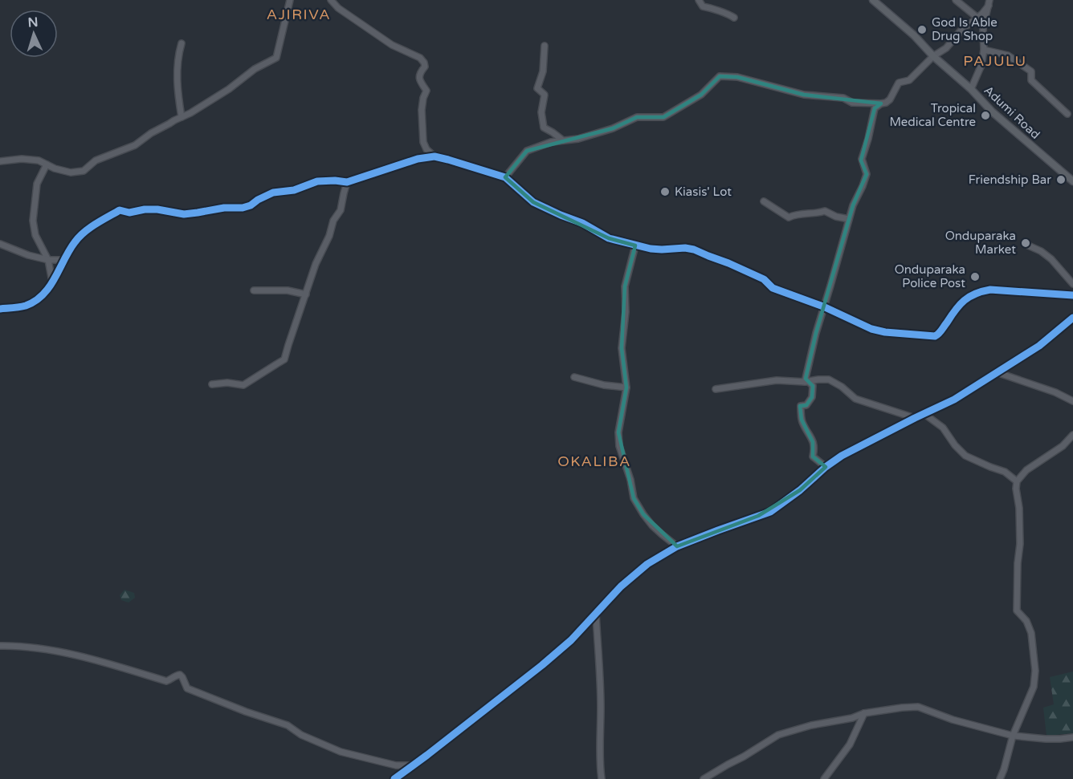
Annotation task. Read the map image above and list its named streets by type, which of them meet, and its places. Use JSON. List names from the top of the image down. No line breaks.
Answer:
{"streets":{"main road":["Adumi Road"]},"districts":["AJIRIVA","PAJULU","OKALIBA"],"places":["God Is Able Drug Shop","Tropical Medical Centre","Friendship Bar","Kiasis' Lot","Onduparaka Market","Onduparaka Police Post"],"north":"top"}
